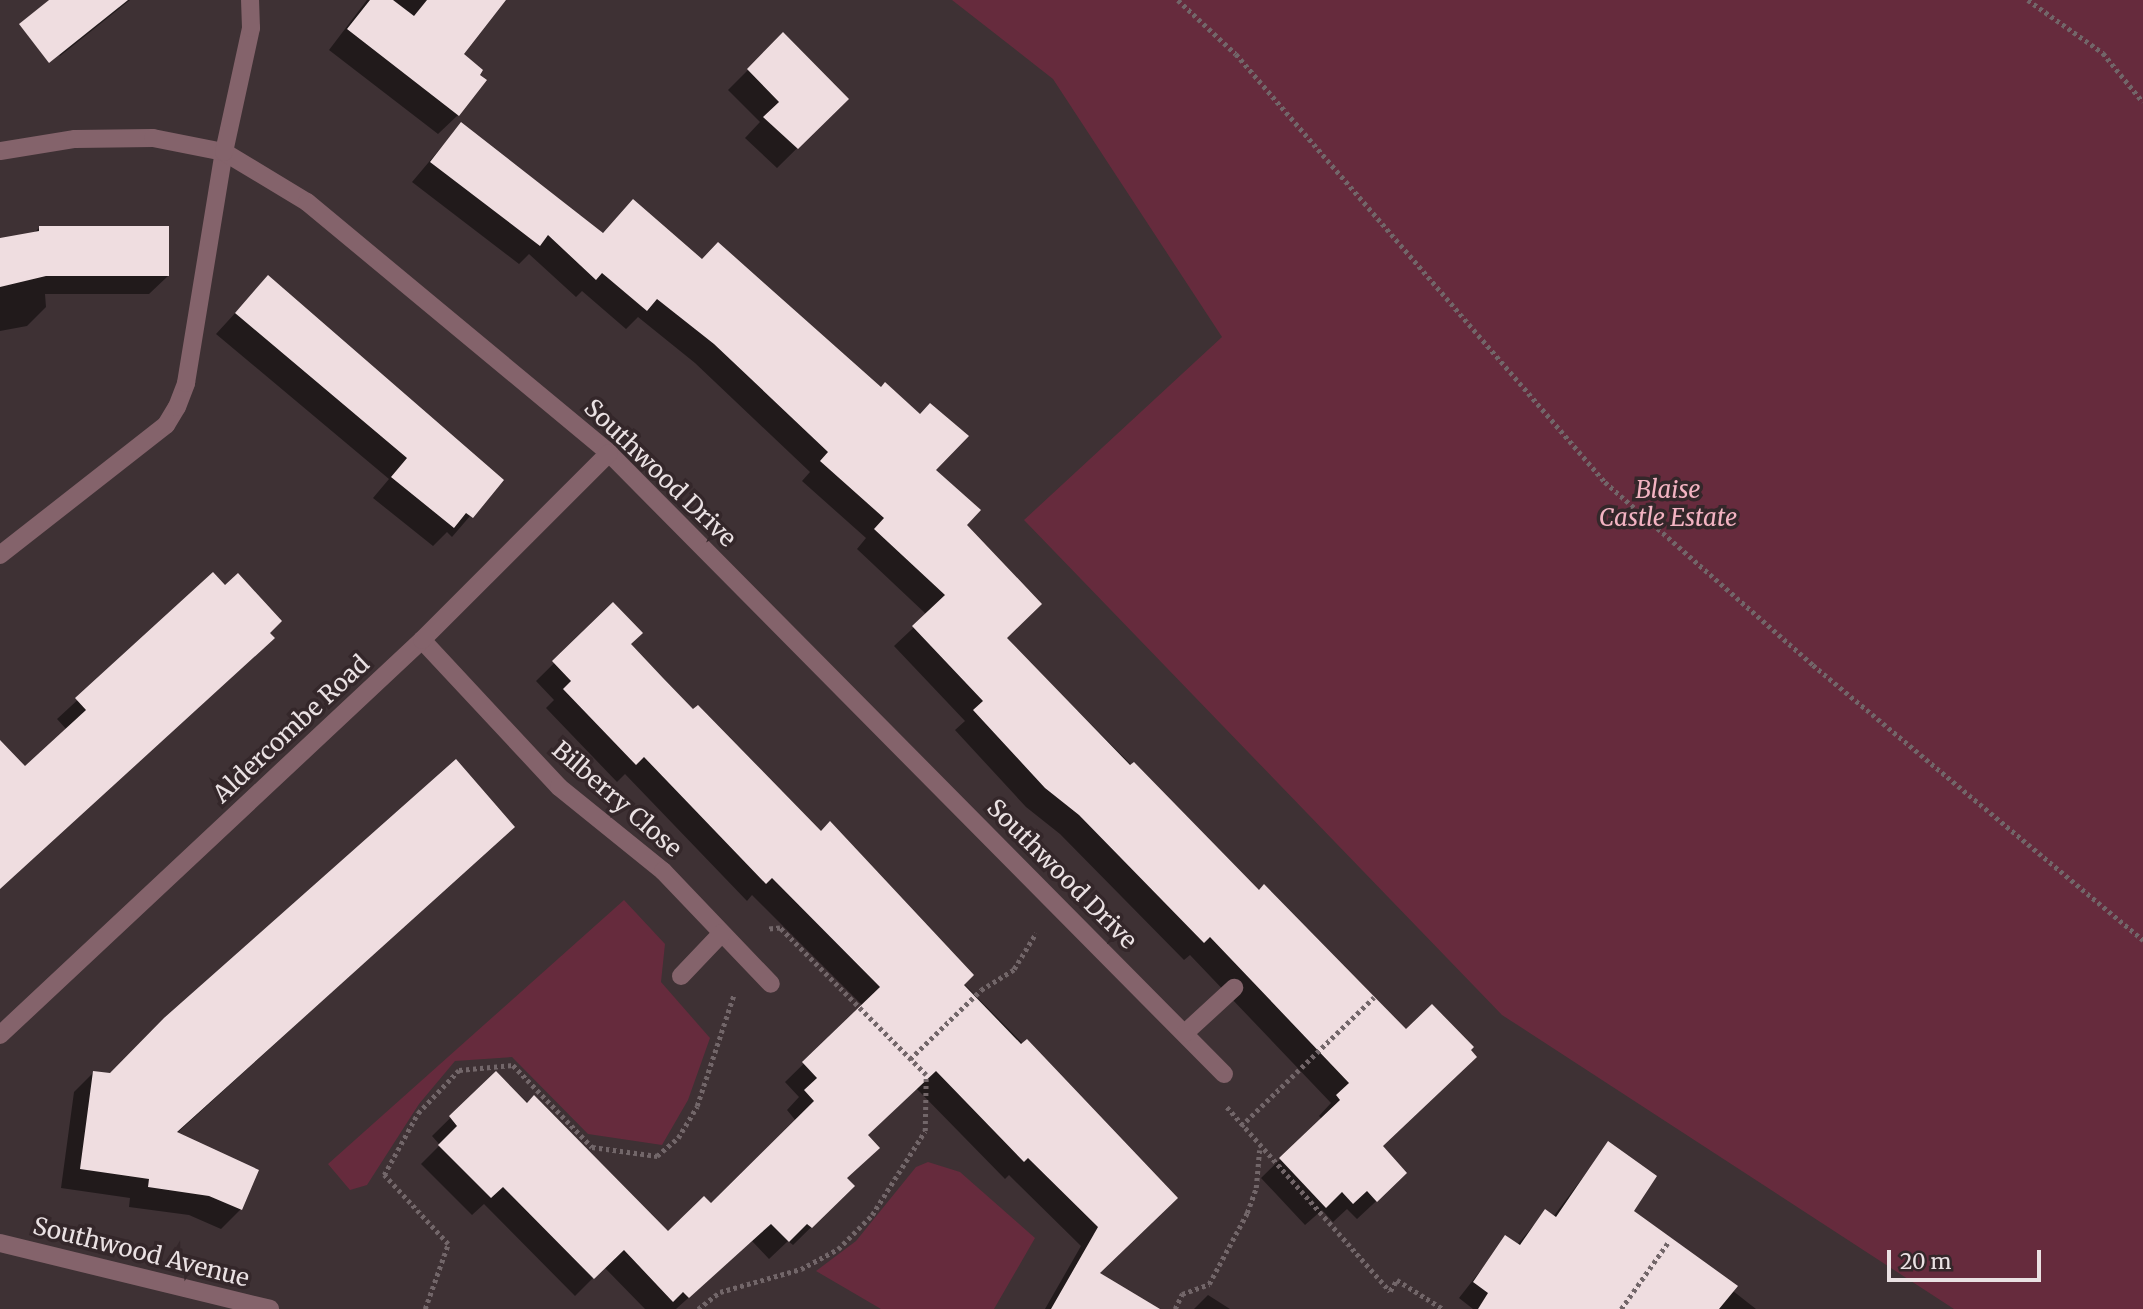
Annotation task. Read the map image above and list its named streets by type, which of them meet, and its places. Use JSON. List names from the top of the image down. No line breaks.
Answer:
{"streets":{"street":["Southwood Drive","Aldercombe Road","Bilberry Close","Southwood Avenue"]},"crossings":[["Southwood Drive","Aldercombe Road"],["Aldercombe Road","Bilberry Close"]],"parks":["Blaise Castle Estate"],"scale_bar":"20 m"}
